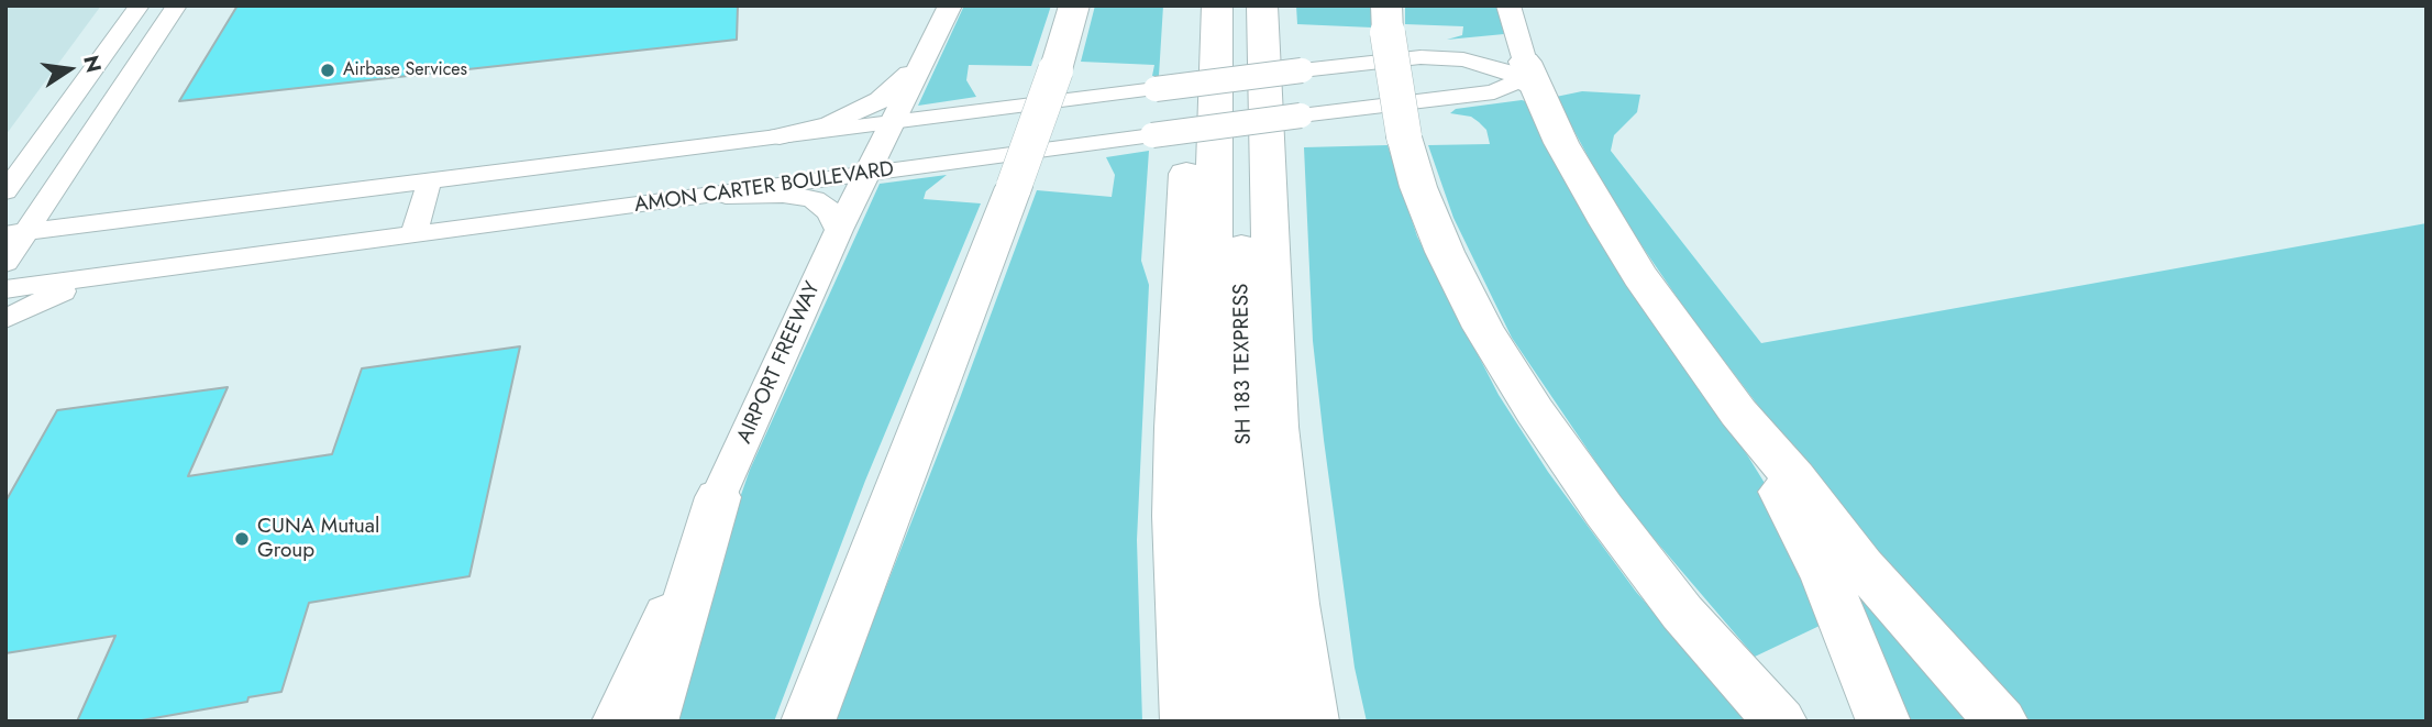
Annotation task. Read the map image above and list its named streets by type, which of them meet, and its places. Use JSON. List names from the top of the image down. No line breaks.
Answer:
{"streets":{"highway":["SH 183 TEXPRESS"],"main road":["AIRPORT FREEWAY"],"street":["AMON CARTER BOULEVARD"]},"crossings":[["AMON CARTER BOULEVARD","AIRPORT FREEWAY"]],"places":["Airbase Services","CUNA Mutual Group"],"north":"right"}
